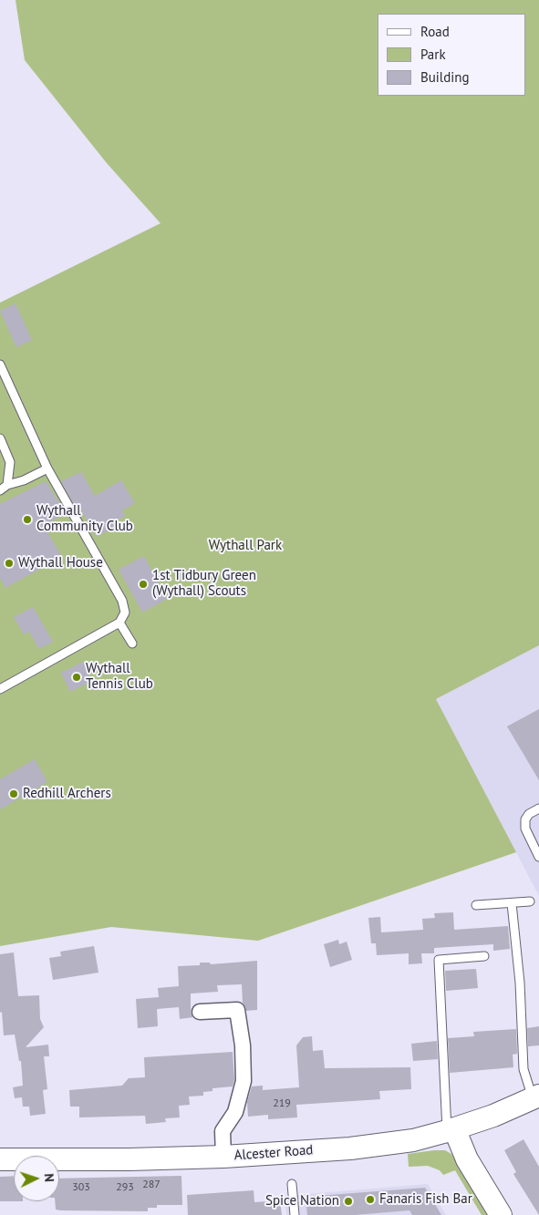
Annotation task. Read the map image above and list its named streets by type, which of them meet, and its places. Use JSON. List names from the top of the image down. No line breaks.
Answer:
{"streets":{"street":["Alcester Road"]},"parks":["Wythall Park"],"places":["Wythall Community Club","Wythall House","1st Tidbury Green (Wythall) Scouts","Wythall Tennis Club","Redhill Archers","Fanaris Fish Bar","Spice Nation"],"house_numbers":["219","287","303","293"],"legend":["Road","Park","Building"],"north":"right"}
